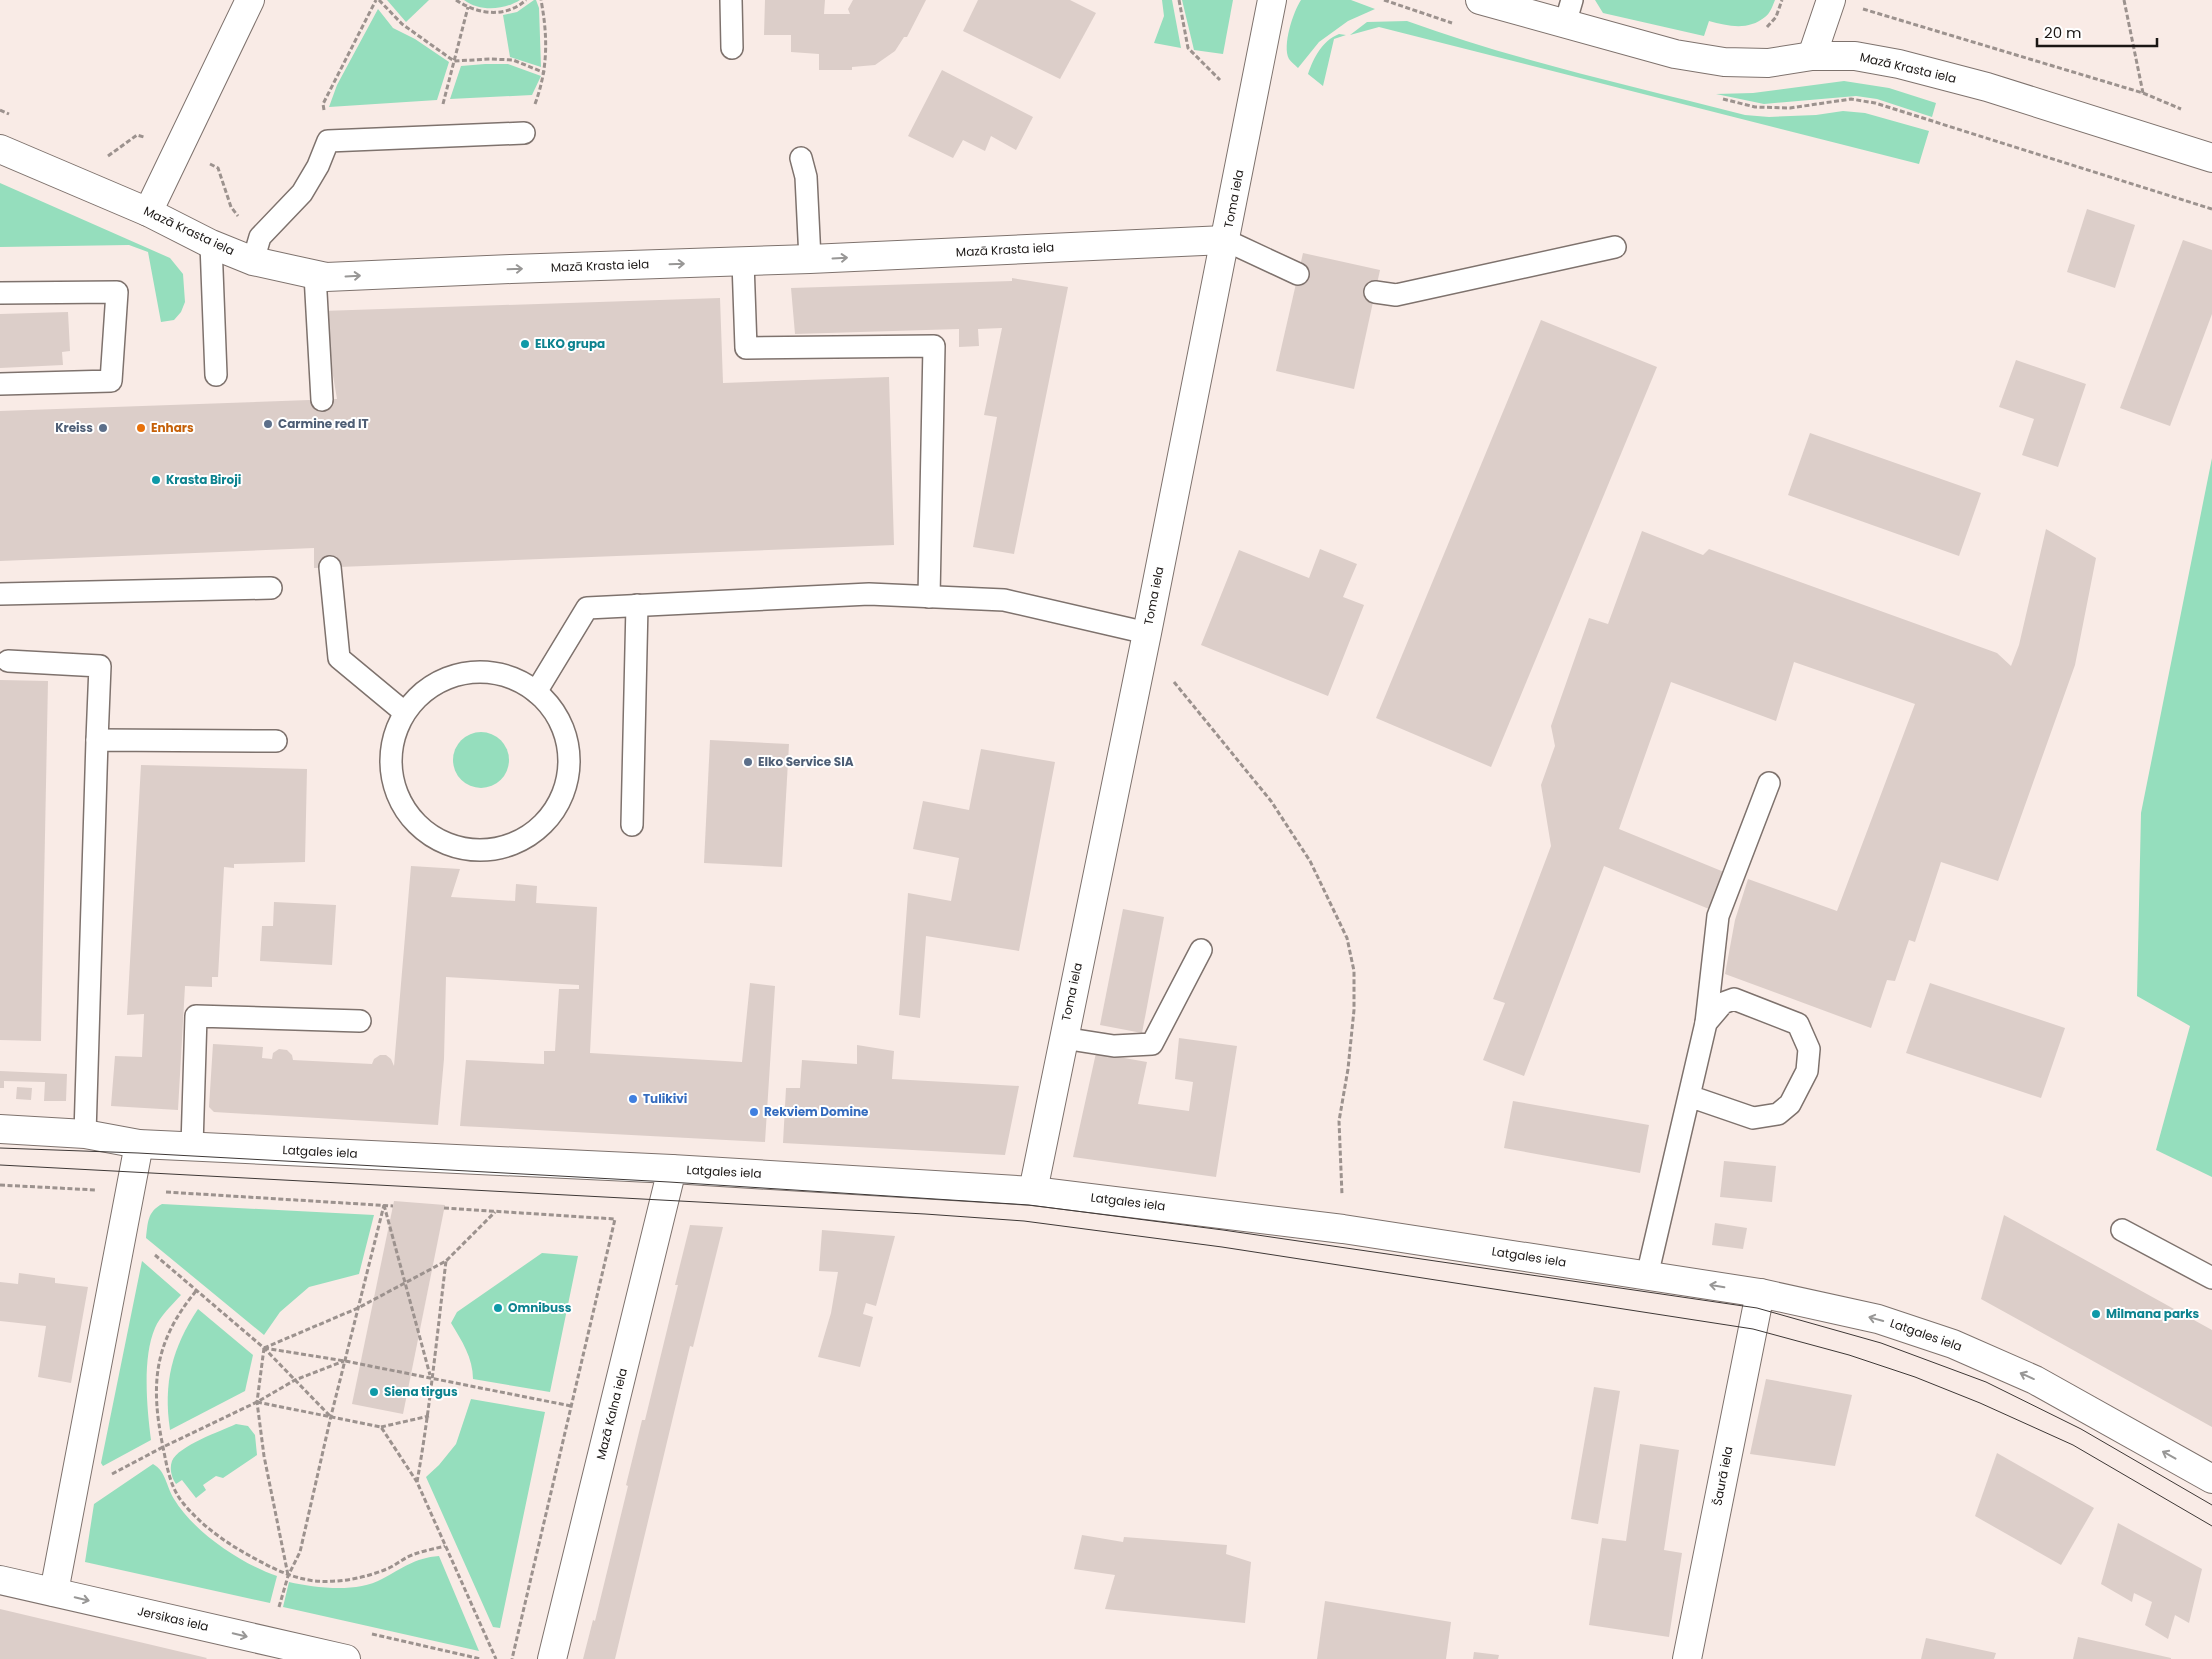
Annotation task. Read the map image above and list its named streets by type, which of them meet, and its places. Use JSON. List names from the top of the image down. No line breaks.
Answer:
{"streets":{"street":["Mazā Krasta iela","Toma iela","Latgales iela","Mazā Kalna iela","Šaurā iela","Jersikas iela"]},"crossings":[["Mazā Krasta iela","Toma iela"],["Toma iela","Latgales iela"],["Latgales iela","Mazā Kalna iela"],["Latgales iela","Šaurā iela"]],"one_way":["Mazā Krasta iela","Jersikas iela"],"places":["ELKO grupa","Carmine red IT","Kreiss","Enhars","Krasta Biroji","Elko Service SIA","Tulikivi","Rekviem Domine","Omnibuss","Milmana parks","Siena tirgus"],"scale_bar":"20 m"}
